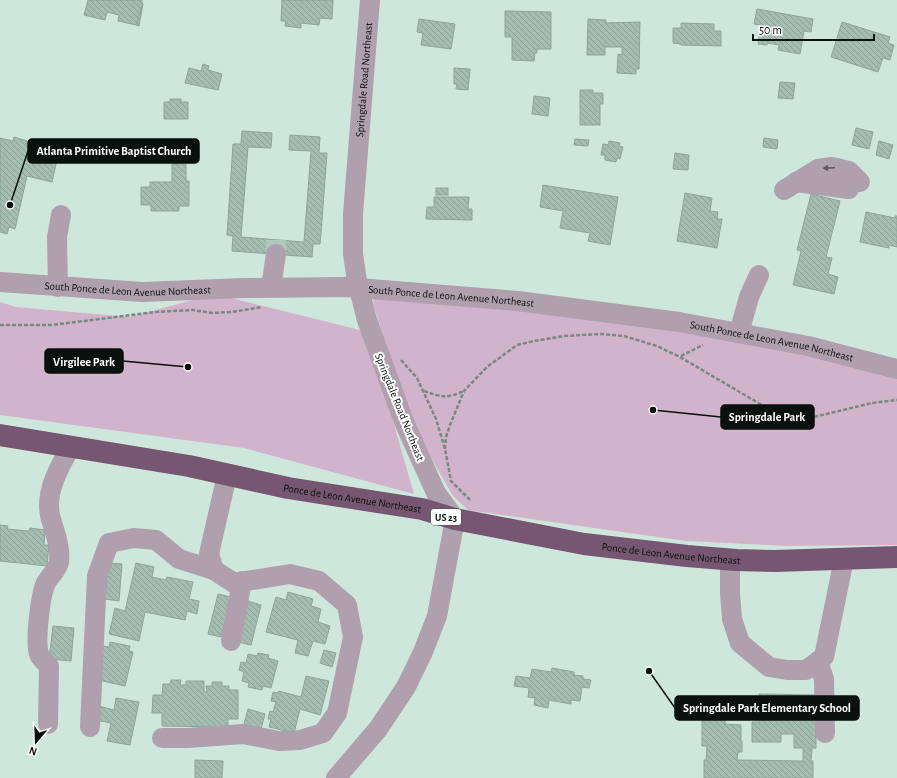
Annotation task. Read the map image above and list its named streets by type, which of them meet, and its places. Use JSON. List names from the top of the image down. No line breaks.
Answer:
{"streets":{"highway":["Ponce de Leon Avenue Northeast","US 23"],"street":["Springdale Road Northeast","South Ponce de Leon Avenue Northeast"]},"crossings":[["Springdale Road Northeast","South Ponce de Leon Avenue Northeast"],["Springdale Road Northeast","Ponce de Leon Avenue Northeast"]],"places":["Atlanta Primitive Baptist Church","Virgilee Park","Springdale Park","Springdale Park Elementary School"],"scale_bar":"50 m","north":"bottom"}
